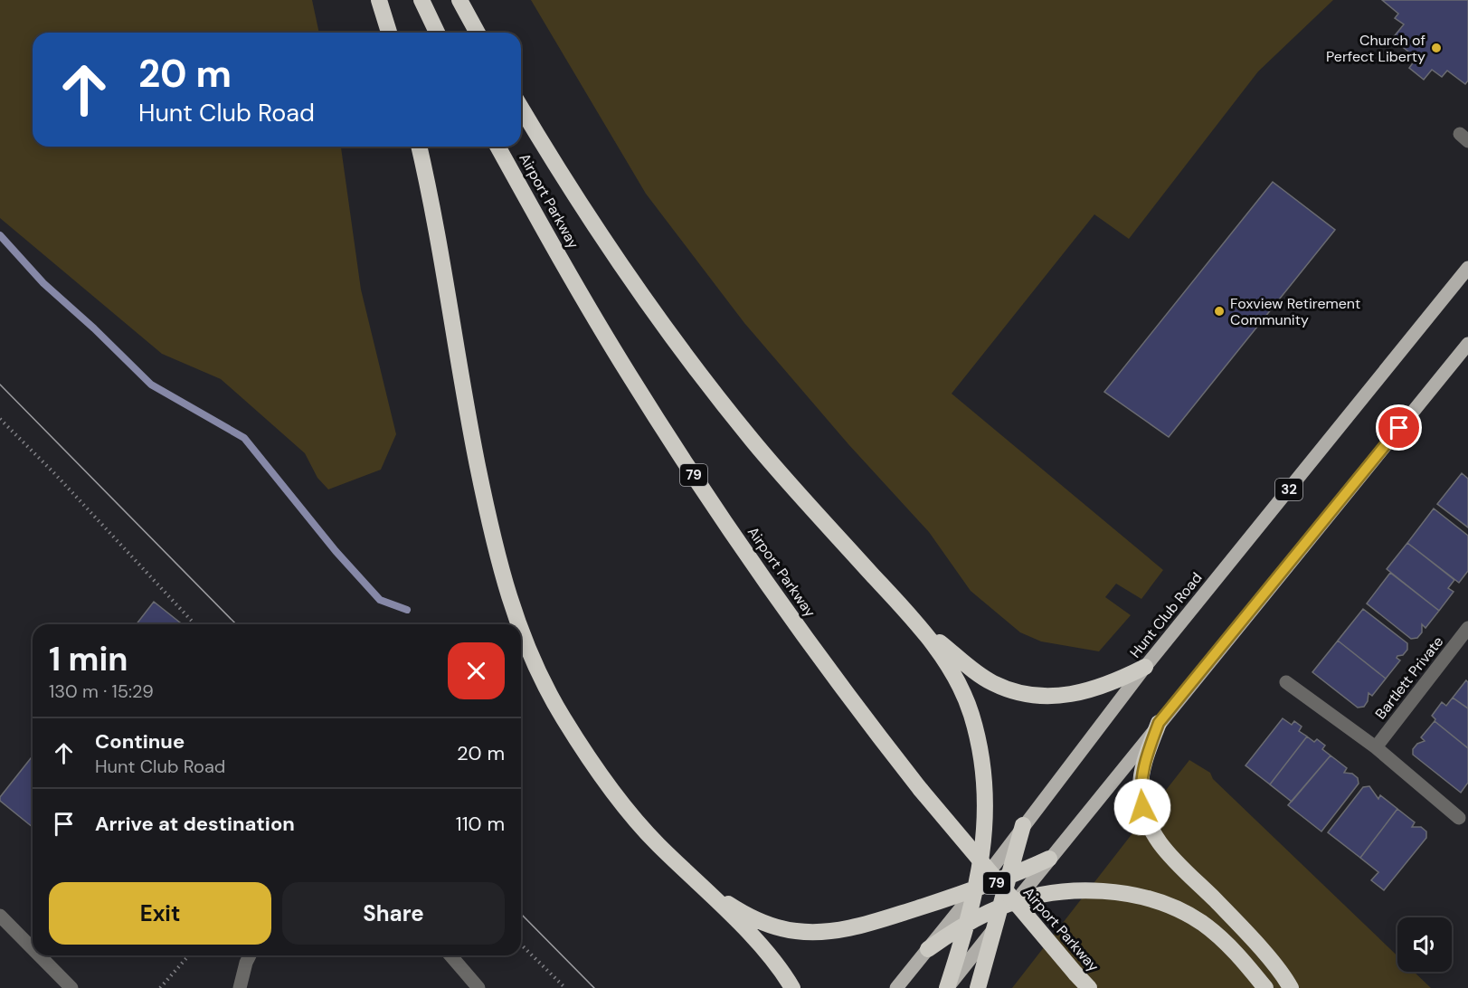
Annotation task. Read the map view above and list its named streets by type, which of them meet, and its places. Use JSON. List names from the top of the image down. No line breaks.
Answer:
{"streets":{"highway":["Airport Parkway","79"],"main road":["32","Hunt Club Road"],"street":["Bartlett Private"]},"places":["Church of Perfect Liberty","Foxview Retirement Community"],"page":{"turn":["20 m","Hunt Club Road"],"heading":["1 min","130 m · 15:29"],"list":[{"name":"Continue","note":"Hunt Club Road","value":"20 m"},{"name":"Arrive at destination","value":"110 m"}],"buttons":["Exit","Share"]}}
